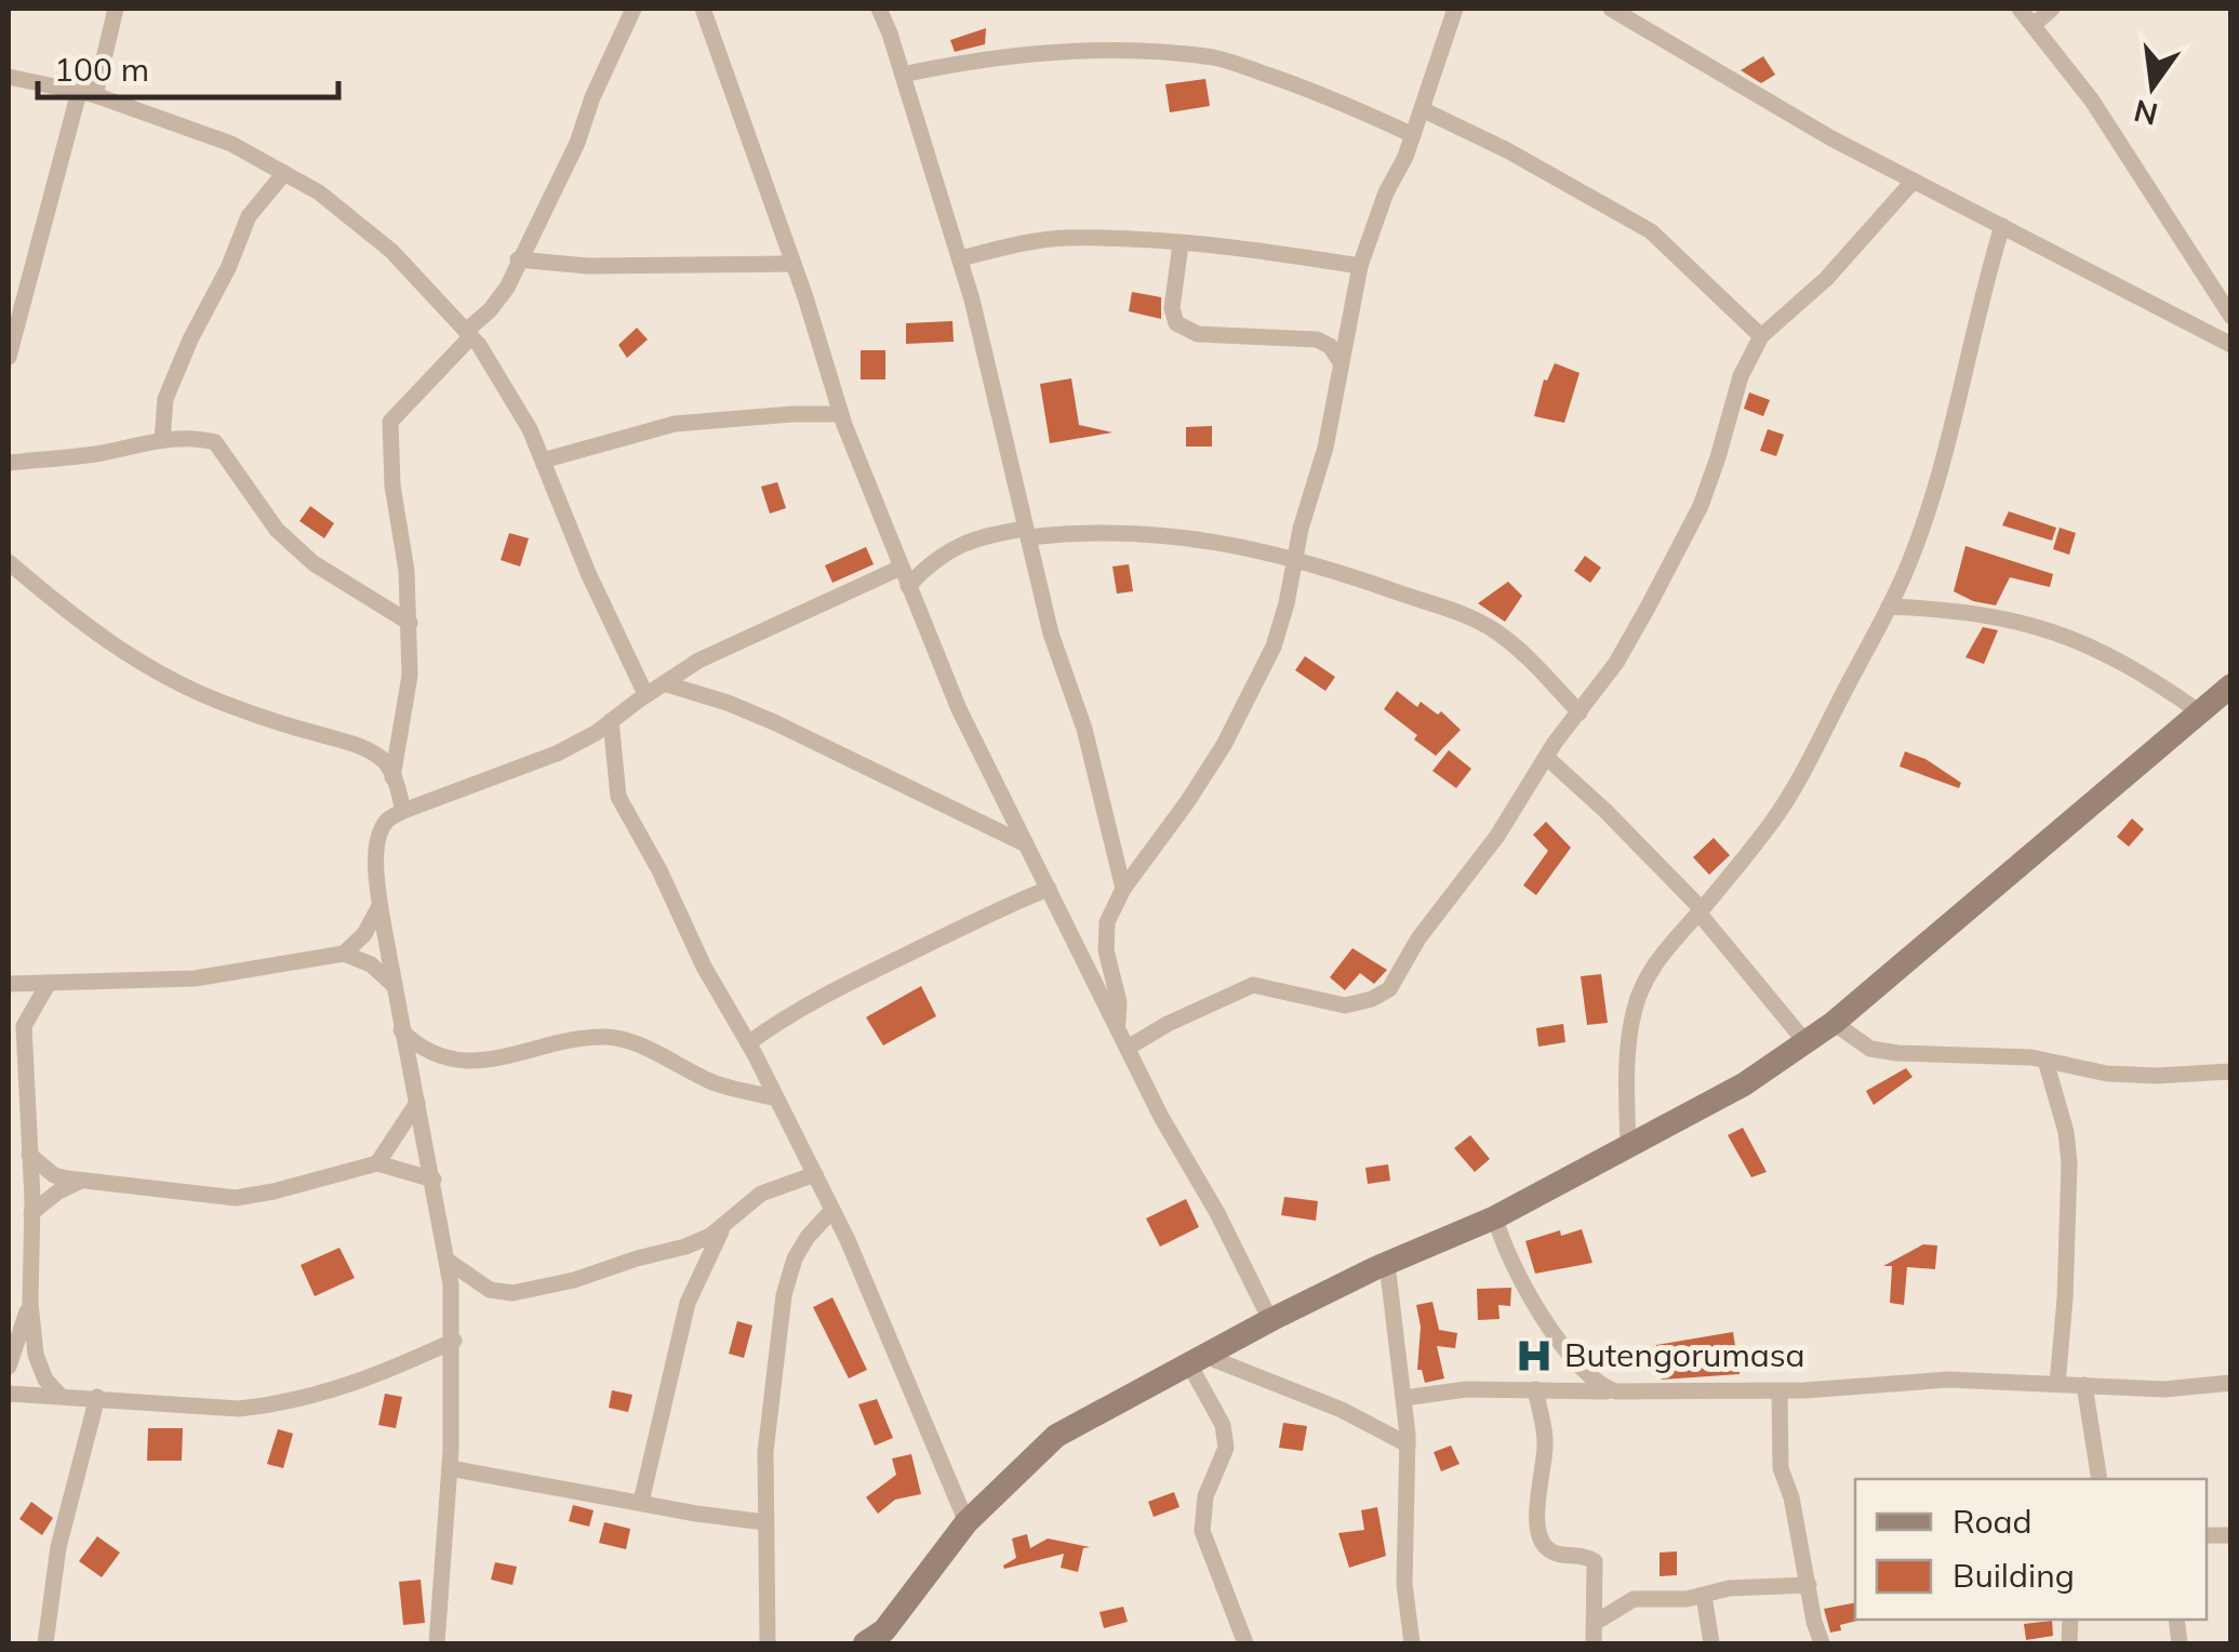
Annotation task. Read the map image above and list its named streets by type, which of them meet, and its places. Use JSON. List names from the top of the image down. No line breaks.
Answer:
{"places":{"hospital":["Butengorumasa"]},"legend":["Road","Building"],"scale_bar":"100 m","north":"bottom"}
